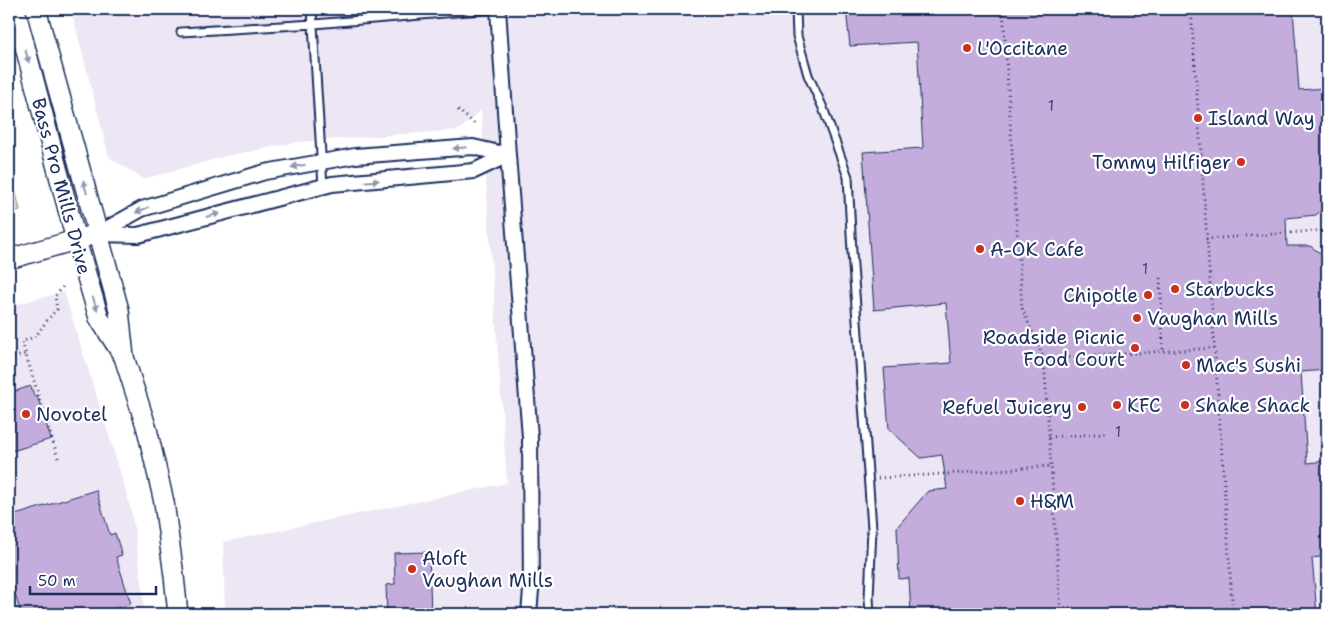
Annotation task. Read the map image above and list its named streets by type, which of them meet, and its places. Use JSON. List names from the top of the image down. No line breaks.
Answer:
{"streets":{"street":["Bass Pro Mills Drive"]},"places":["L'Occitane","Island Way","Tommy Hilfiger","A-OK Cafe","Starbucks","Chipotle","Vaughan Mills","Roadside Picnic Food Court","Mac's Sushi","KFC","Shake Shack","Refuel Juicery","Novotel","H&M","Aloft Vaughan Mills"],"house_numbers":["1","1","1"],"scale_bar":"50 m"}
